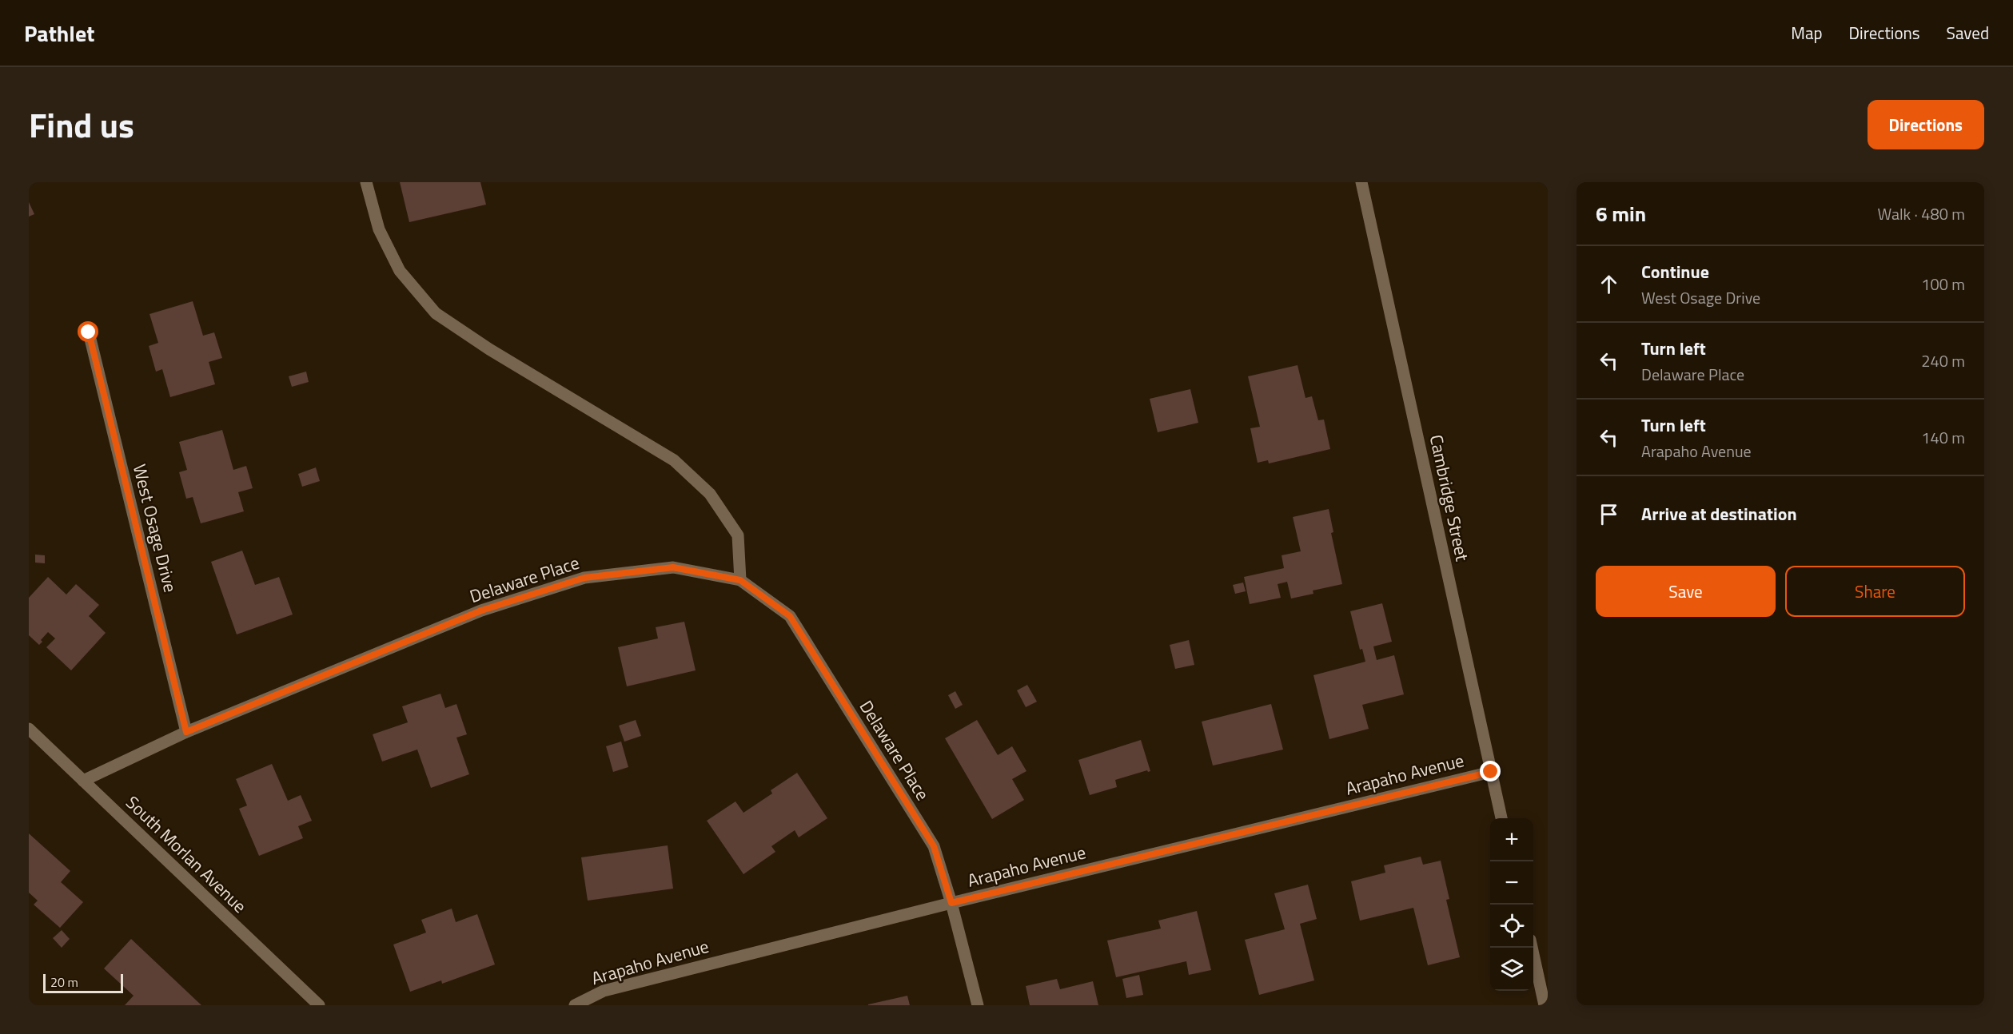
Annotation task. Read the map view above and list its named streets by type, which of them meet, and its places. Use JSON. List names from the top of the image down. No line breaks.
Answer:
{"streets":{"street":["Cambridge Street","West Osage Drive","Delaware Place","Arapaho Avenue","South Morlan Avenue"]},"crossings":[["Cambridge Street","Arapaho Avenue"],["West Osage Drive","Delaware Place"],["Delaware Place","Arapaho Avenue"],["Delaware Place","South Morlan Avenue"]],"scale_bar":"20 m","page":{"header":"Pathlet","nav":["Map","Directions","Saved"],"title":"Find us","buttons":["Directions",["Save","Share"]],"heading":["6 min","Walk · 480 m"],"list":[["Continue","West Osage Drive","100 m"],["Turn left","Delaware Place","240 m"],["Turn left","Arapaho Avenue","140 m"],"Arrive at destination"],"map_buttons":["+","−"],"scale":"20 m"}}
